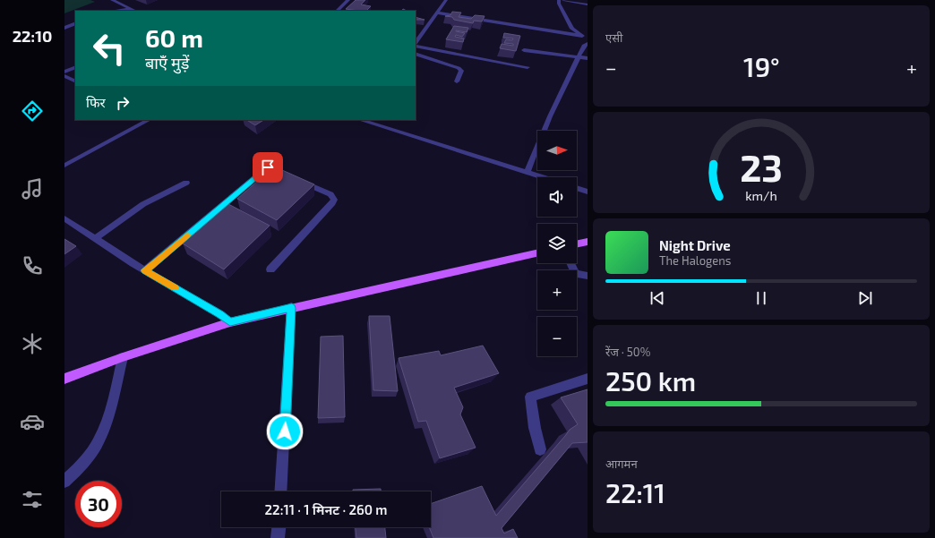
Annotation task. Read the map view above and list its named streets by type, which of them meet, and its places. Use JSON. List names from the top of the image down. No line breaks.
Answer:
{"north":"right","page":{"tabs":"22:10","tile":["एसी",["रेंज · 50%","250 km"],["आगमन","22:11"]],"turn":["60 m","बाएँ मुड़ें"],"heat":["−","19°","+"],"then":"फिर","map_buttons":["+","−"],"song":["Night Drive","The Halogens"],"limit":"30","trip":"22:11 · 1 मिनट · 260 m","gauge":["23","km/h"]}}
